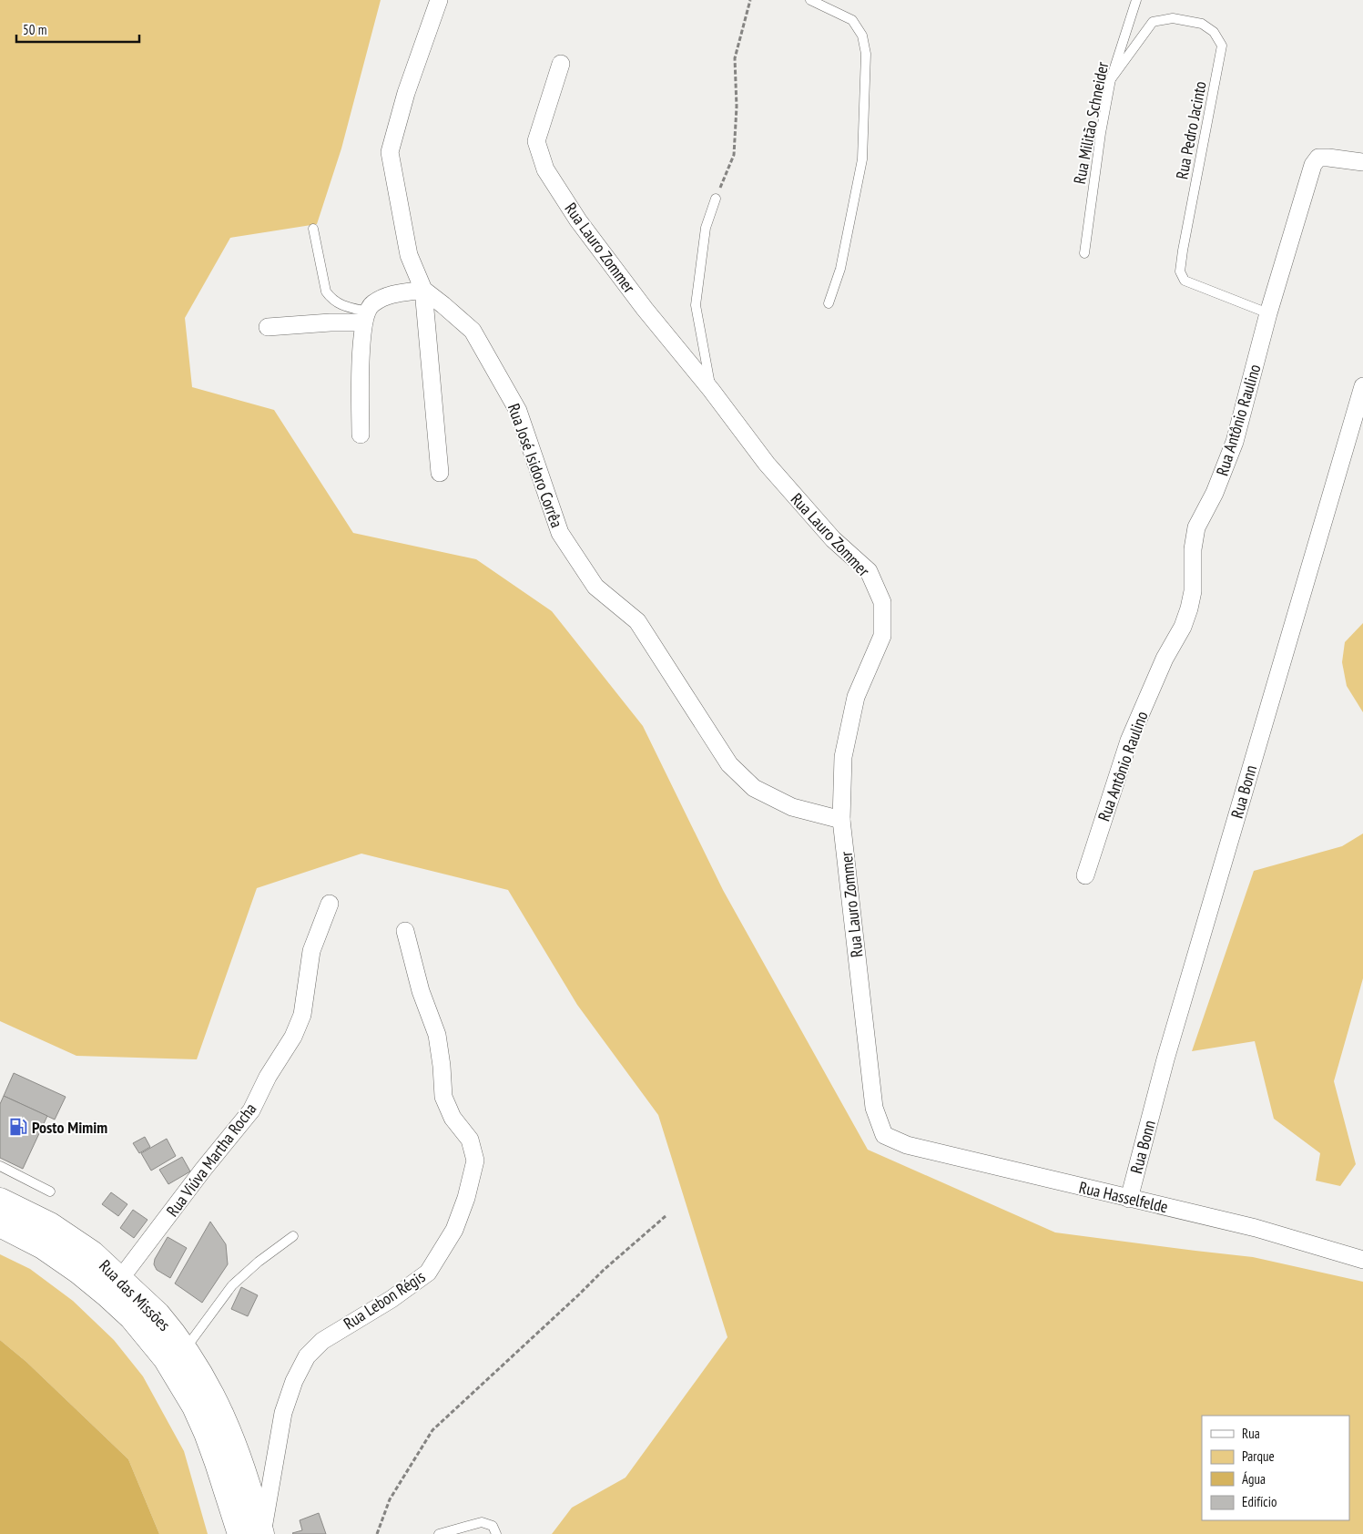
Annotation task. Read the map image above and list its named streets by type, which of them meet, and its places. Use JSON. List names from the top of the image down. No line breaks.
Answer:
{"streets":{"main road":["Rua das Missões"],"street":["Rua Lauro Zommer","Rua Antônio Raulino","Rua José Isidoro Corrêa","Rua Bonn","Rua Viúva Martha Rocha","Rua Hasselfelde","Rua Lebon Régis"],"lane":["Rua Militão Schneider","Rua Pedro Jacinto"]},"crossings":[["Rua Militão Schneider","Rua Pedro Jacinto"],["Rua Pedro Jacinto","Rua Antônio Raulino"],["Rua Lauro Zommer","Rua José Isidoro Corrêa"],["Rua Lauro Zommer","Rua Hasselfelde"],["Rua Bonn","Rua Hasselfelde"],["Rua Viúva Martha Rocha","Rua das Missões"],["Rua das Missões","Rua Lebon Régis"]],"places":{"fuel station":["Posto Mimim"]},"legend":["Rua","Parque","Água","Edifício"],"scale_bar":"50 m"}
